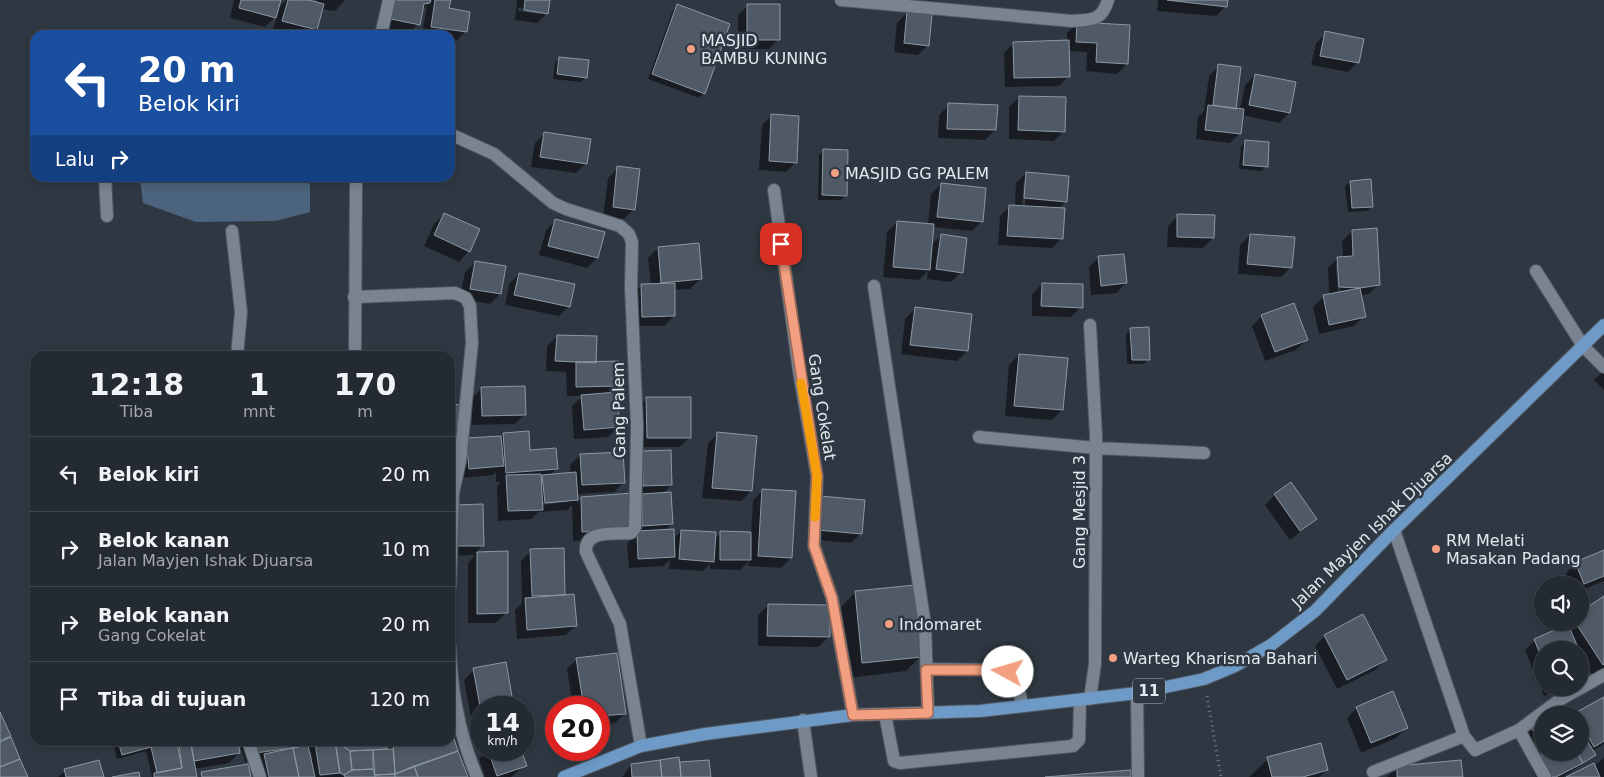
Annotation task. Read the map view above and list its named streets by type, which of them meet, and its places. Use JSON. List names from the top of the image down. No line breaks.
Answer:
{"streets":{"main road":["Jalan Mayjen Ishak Djuarsa","11"],"street":["Gang Cokelat","Gang Palem","Gang Mesjid 3"]},"crossings":[["Gang Cokelat","Jalan Mayjen Ishak Djuarsa"],["Gang Palem","Jalan Mayjen Ishak Djuarsa"],["Gang Mesjid 3","Jalan Mayjen Ishak Djuarsa"]],"places":["MASJID BAMBU KUNING","MASJID GG PALEM","RM Melati Masakan Padang","Indomaret","Warteg Kharisma Bahari"],"page":{"turn":["20 m","Belok kiri"],"then":"Lalu","eta":["12:18","Tiba","1","mnt","170","m"],"list":[{"name":"Belok kiri","value":"20 m"},{"name":"Belok kanan","note":"Jalan Mayjen Ishak Djuarsa","value":"10 m"},{"name":"Belok kanan","note":"Gang Cokelat","value":"20 m"},{"name":"Tiba di tujuan","value":"120 m"}],"speed":"14 km/h","limit":"20"}}
